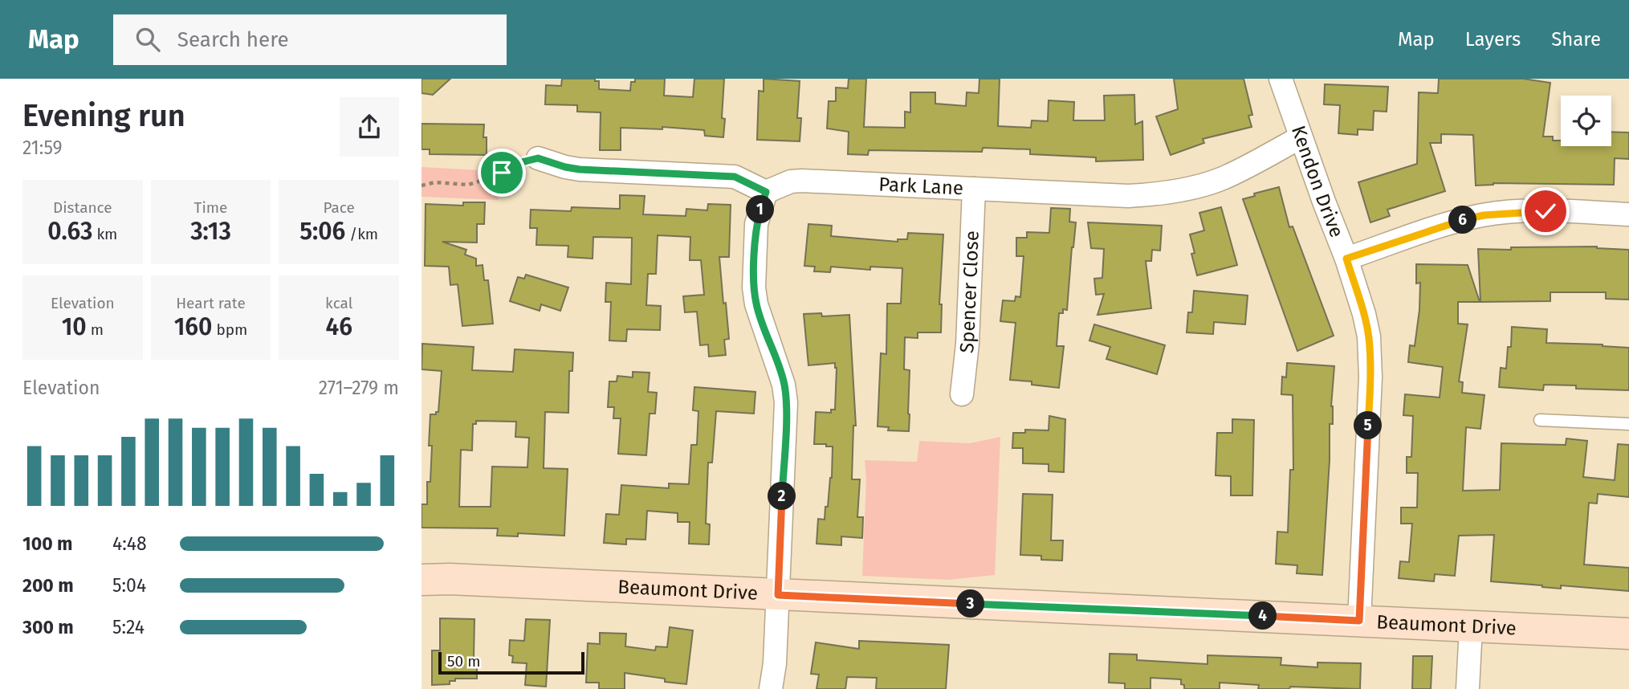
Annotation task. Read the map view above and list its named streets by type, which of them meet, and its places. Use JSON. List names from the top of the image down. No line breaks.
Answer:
{"streets":{"street":["Kendon Drive","Park Lane","Spencer Close","Beaumont Drive"]},"crossings":[["Kendon Drive","Park Lane"],["Kendon Drive","Beaumont Drive"],["Park Lane","Spencer Close"]],"scale_bar":"50 m","page":{"header":"Map","search":"Search here","nav":["Map","Layers","Share"],"heading":["Evening run","21:59"],"stats":[["Distance","0.63 km"],["Time","3:13"],["Pace","5:06 /km"],["Elevation","10 m"],["Heart rate","160 bpm"],["kcal","46"]],"pins":["1","6","5","2","3","4"],"chart":["Elevation","271–279 m"],"list":[{"name":"100 m","note":"4:48"},{"name":"200 m","note":"5:04"},{"name":"300 m","note":"5:24"}],"scale":"50 m"}}
